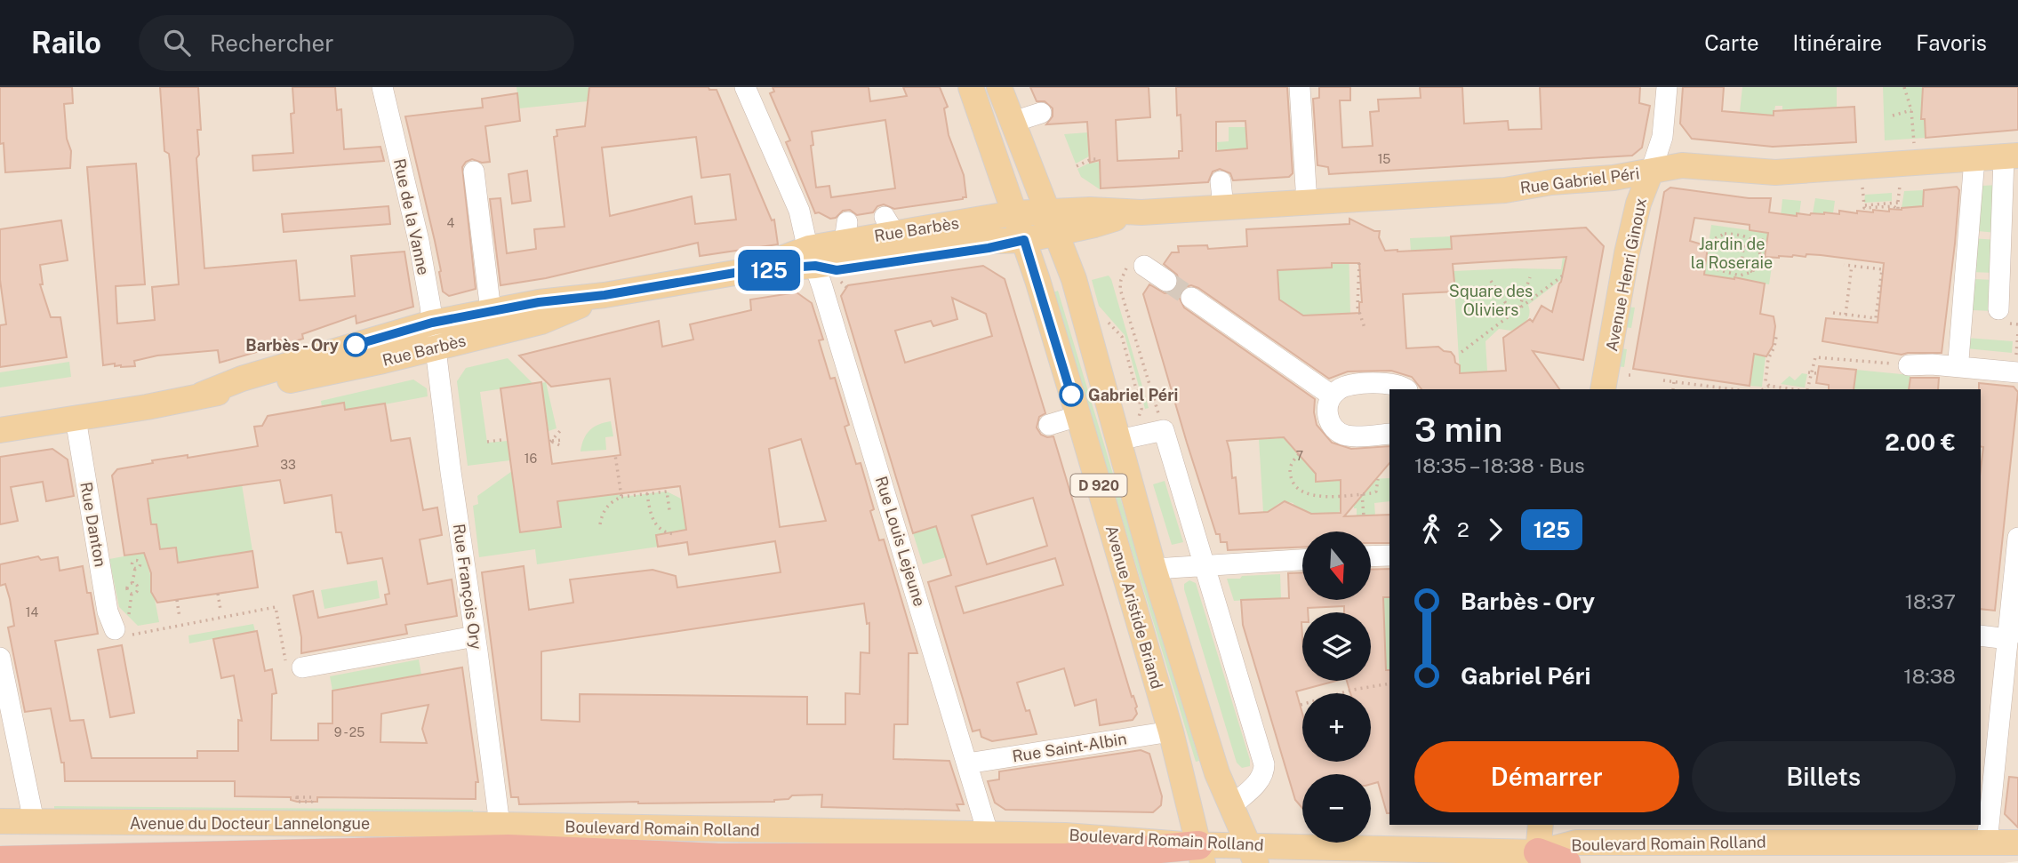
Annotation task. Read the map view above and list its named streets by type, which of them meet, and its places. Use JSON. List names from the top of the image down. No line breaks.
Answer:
{"streets":{"main road":["Rue Gabriel Péri","Rue Barbès","Avenue Henri Ginoux","D 920","Avenue Aristide Briand","Avenue du Docteur Lannelongue","Boulevard Romain Rolland"],"street":["Rue de la Vanne","Rue Danton","Rue Louis Lejeune","Rue François Ory","Rue Saint-Albin"]},"crossings":[["Rue Gabriel Péri","Rue Barbès"],["Rue Gabriel Péri","Avenue Henri Ginoux"],["Rue Gabriel Péri","Avenue Aristide Briand"],["Rue de la Vanne","Rue Barbès"],["Rue de la Vanne","Rue François Ory"],["Rue Barbès","Rue Danton"],["Rue Barbès","Rue Louis Lejeune"],["Rue Barbès","Rue François Ory"],["Rue Barbès","Avenue Aristide Briand"],["Rue Louis Lejeune","Rue Saint-Albin"],["Rue Louis Lejeune","Boulevard Romain Rolland"],["Rue François Ory","Avenue du Docteur Lannelongue"],["Rue François Ory","Boulevard Romain Rolland"],["Avenue Aristide Briand","Rue Saint-Albin"],["Avenue Aristide Briand","Boulevard Romain Rolland"],["Avenue du Docteur Lannelongue","Boulevard Romain Rolland"]],"parks":["Jardin de la Roseraie","Square des Oliviers"],"places":["Barbès - Ory","Gabriel Péri"],"lines":["bus line 125"],"house_numbers":["15","4","7","16","33","14","9 - 25"],"north":"bottom","page":{"header":"Railo","search":"Rechercher","nav":["Carte","Itinéraire","Favoris"],"on_map":"125","heading":["3 min","18:35 – 18:38 · Bus","2.00 €"],"legs":["2","125"],"map_buttons":["+","−"],"list":[{"name":"Barbès - Ory","value":"18:37"},{"name":"Gabriel Péri","value":"18:38"}],"buttons":["Démarrer","Billets"]}}
